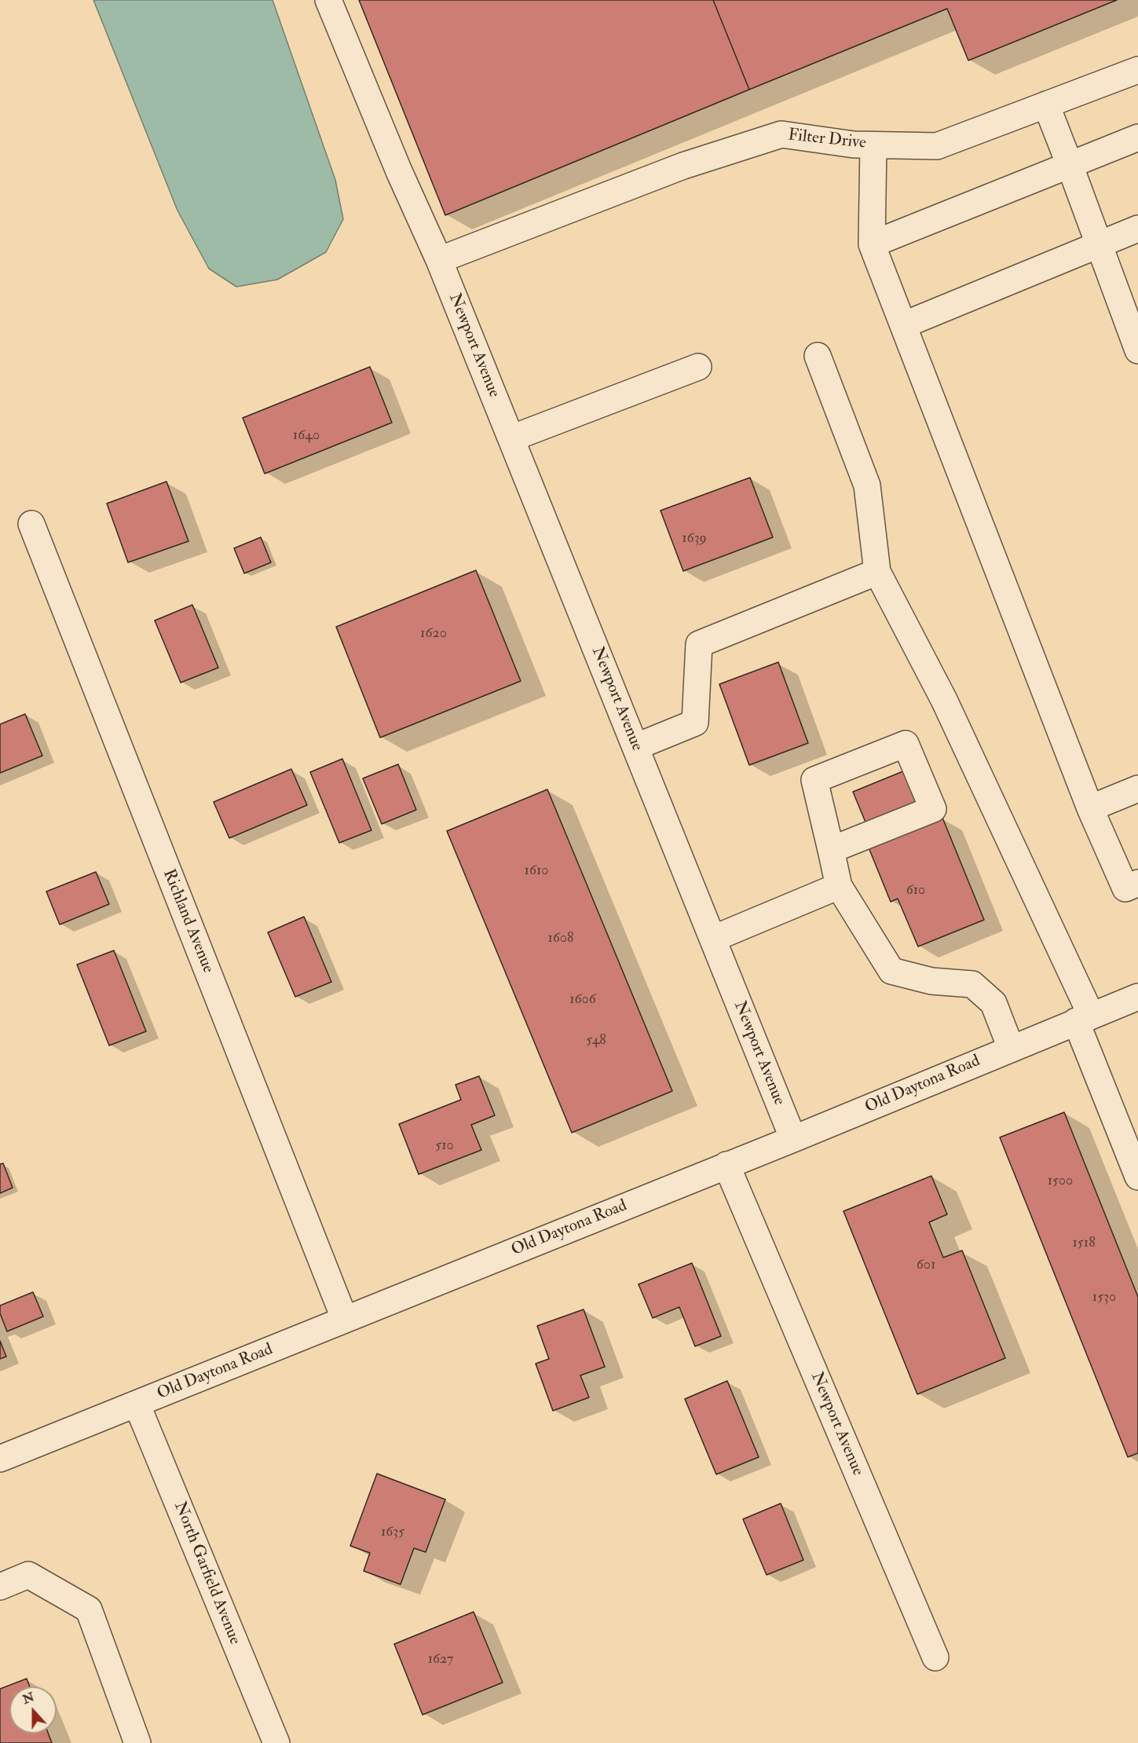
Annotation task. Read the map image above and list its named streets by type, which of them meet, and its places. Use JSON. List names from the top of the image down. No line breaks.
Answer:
{"streets":{"street":["Filter Drive","Newport Avenue","Richland Avenue","Old Daytona Road","North Garfield Avenue"]},"crossings":[["Filter Drive","Newport Avenue"],["Newport Avenue","Old Daytona Road"],["Richland Avenue","Old Daytona Road"],["Old Daytona Road","North Garfield Avenue"]],"house_numbers":["1640","1639","1620","1610","610","1608","1606","548","510","1500","1518","601","1530","1635","1627"],"north":"top"}
